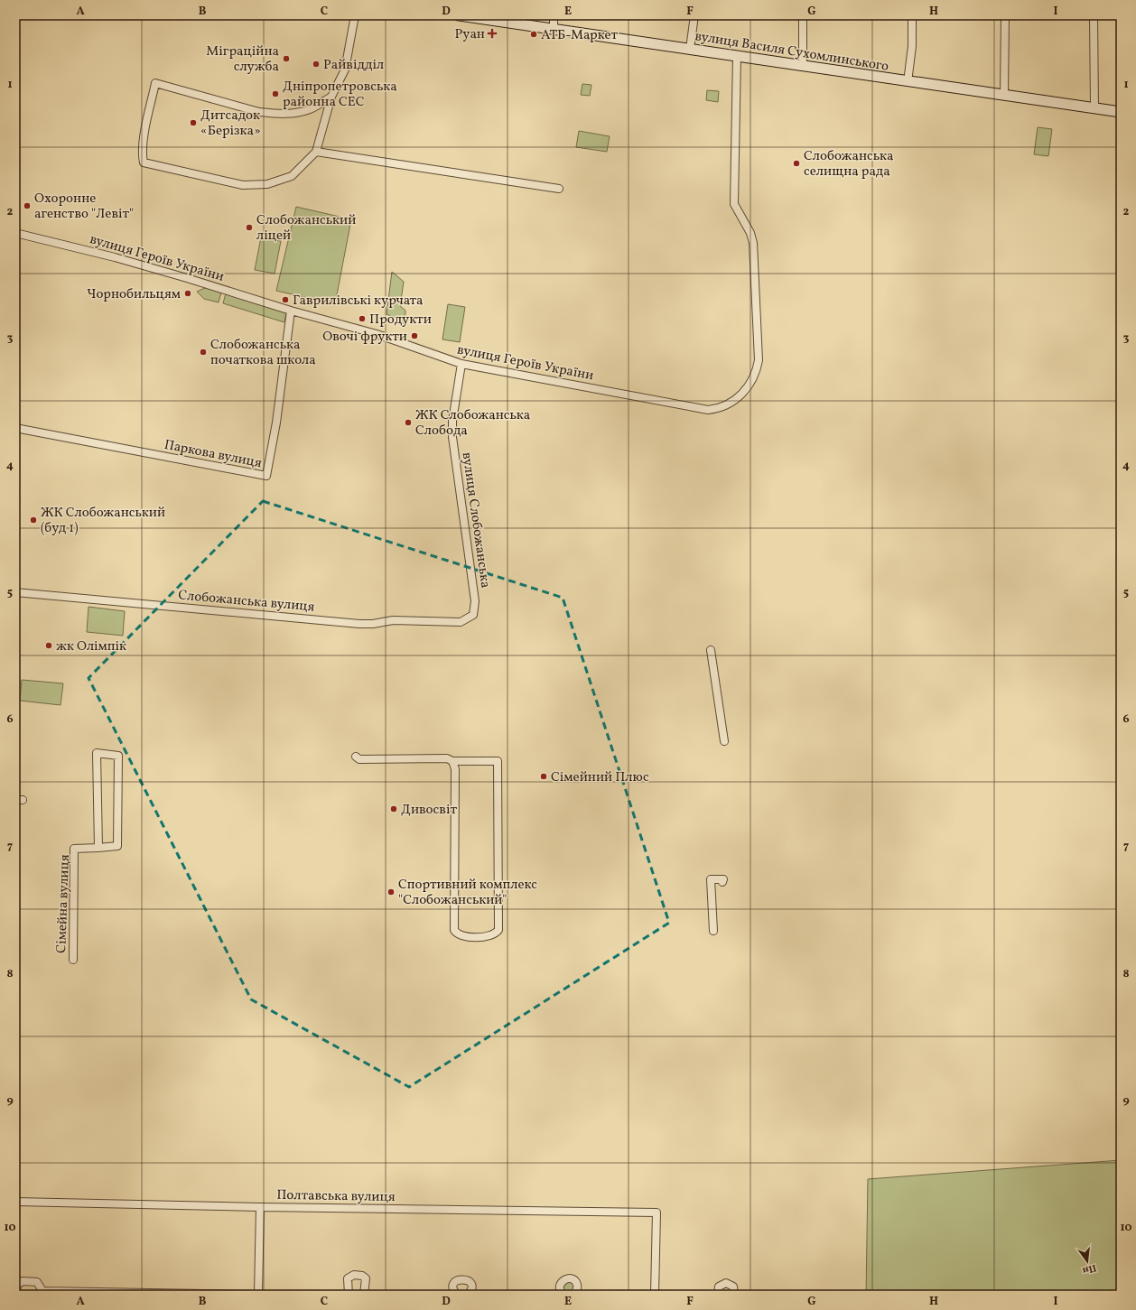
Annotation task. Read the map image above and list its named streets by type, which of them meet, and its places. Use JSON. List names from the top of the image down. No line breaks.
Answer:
{"streets":{"main road":["вулиця Василя Сухомлинського"],"street":["вулиця Героїв України","Паркова вулиця","вулиця Слобожанська","Слобожанська вулиця","Сімейна вулиця","Полтавська вулиця"]},"crossings":[["вулиця Василя Сухомлинського","вулиця Героїв України"],["вулиця Героїв України","Паркова вулиця"],["вулиця Героїв України","вулиця Слобожанська"],["вулиця Слобожанська","Слобожанська вулиця"]],"places":{"health":["Руан"],"other":["АТБ-Маркет","Міграційна служба","Райвідділ","Дніпропетровська районна СЕС","Дитсадок «Берізка»","Слобожанська селищна рада","Охоронне агенство \"Левіт\"","Слобожанський ліцей","Чорнобильцям","Гаврилівські курчата","Продукти","Овочі фрукти","Cлобожанська початкова школа","ЖК Слобожанська Слобода","ЖК Слобожанський (буд 1)","жк Олімпік","Сімейний Плюс","Дивосвіт","Спортивний комплекс \"Слобожанський\""]},"north":"bottom","grid":{"columns":["A","B","C","D","E","F","G","H","I"],"rows":["1","2","3","4","5","6","7","8","9","10"]}}
